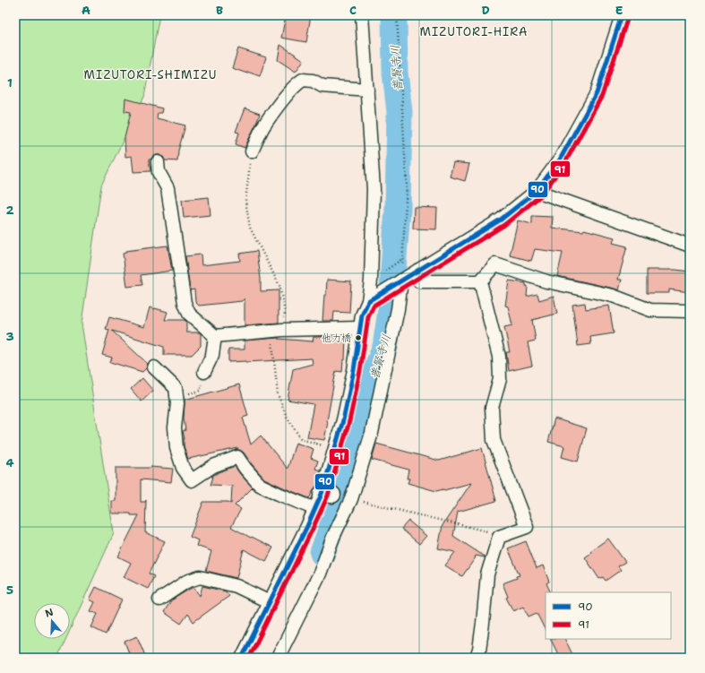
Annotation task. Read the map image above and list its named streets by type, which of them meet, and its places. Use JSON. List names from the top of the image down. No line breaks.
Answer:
{"districts":["MIZUTORI-HIRA","MIZUTORI-SHIMIZU"],"water":["普賢寺川"],"places":["他力橋"],"lines":["transit line 90","transit line 91"],"legend":["90","91"],"north":"top","grid":{"columns":["A","B","C","D","E"],"rows":["1","2","3","4","5"]}}
